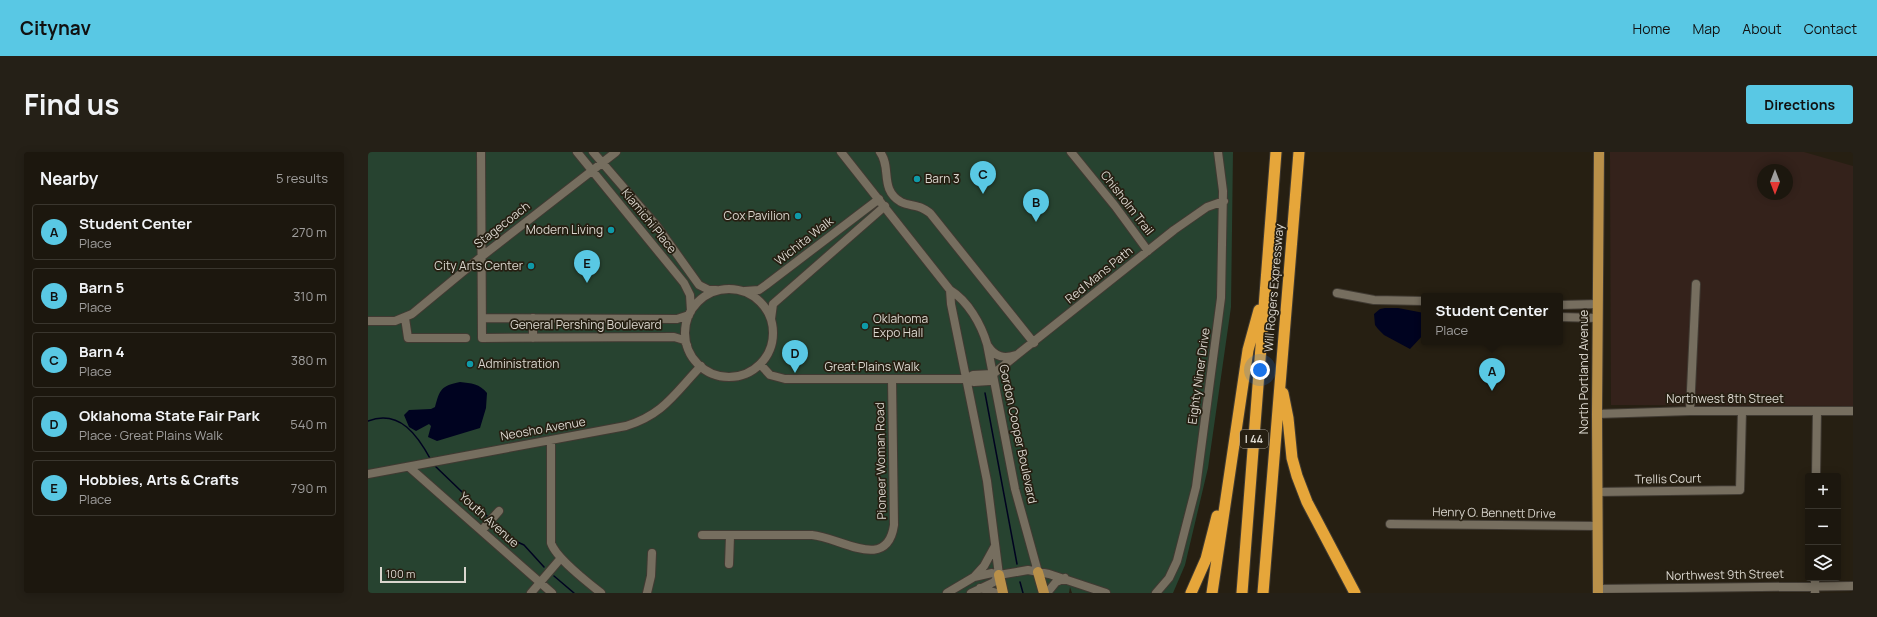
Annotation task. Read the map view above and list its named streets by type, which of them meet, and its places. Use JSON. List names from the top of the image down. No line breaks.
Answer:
{"streets":{"highway":["Will Rogers Expressway","I 44"],"main road":["North Portland Avenue","Gordon Cooper Boulevard"],"street":["Chisholm Trail","Kiamichi Place","Stagecoach","Wichita Walk","Red Mans Path","General Pershing Boulevard","Great Plains Walk","Eighty Niner Drive","Northwest 8th Street","Neosho Avenue","Pioneer Woman Road","Trellis Court","Henry O. Bennett Drive","Youth Avenue","Northwest 9th Street"]},"crossings":[["Chisholm Trail","Red Mans Path"],["Kiamichi Place","Stagecoach"],["Kiamichi Place","Wichita Walk"],["Kiamichi Place","General Pershing Boulevard"],["Kiamichi Place","Great Plains Walk"],["Kiamichi Place","Neosho Avenue"],["Wichita Walk","General Pershing Boulevard"],["Wichita Walk","Great Plains Walk"],["Wichita Walk","Neosho Avenue"],["Wichita Walk","Gordon Cooper Boulevard"],["Red Mans Path","Great Plains Walk"],["Red Mans Path","Eighty Niner Drive"],["Red Mans Path","Gordon Cooper Boulevard"],["General Pershing Boulevard","Great Plains Walk"],["General Pershing Boulevard","Neosho Avenue"],["Great Plains Walk","Neosho Avenue"],["Great Plains Walk","Gordon Cooper Boulevard"],["Great Plains Walk","Pioneer Woman Road"],["North Portland Avenue","Northwest 8th Street"],["North Portland Avenue","Trellis Court"],["North Portland Avenue","Henry O. Bennett Drive"],["North Portland Avenue","Northwest 9th Street"],["Northwest 8th Street","Trellis Court"],["Neosho Avenue","Youth Avenue"]],"places":["Barn 3","Cox Pavilion","Modern Living","City Arts Center","Oklahoma Expo Hall","Administration"],"scale_bar":"100 m","north":"bottom","page":{"header":"Citynav","nav":["Home","Map","About","Contact"],"title":"Find us","buttons":"Directions","heading":["Nearby","5 results"],"pins":["C","B","E","D","A"],"list":[{"mark":"A","name":"Student Center","note":"Place","value":"270 m"},{"mark":"B","name":"Barn 5","note":"Place","value":"310 m"},{"mark":"C","name":"Barn 4","note":"Place","value":"380 m"},{"mark":"D","name":"Oklahoma State Fair Park","note":"Place · Great Plains Walk","value":"540 m"},{"mark":"E","name":"Hobbies, Arts & Crafts","note":"Place","value":"790 m"}],"popup":["Student Center","Place"],"map_buttons":["+","−"],"scale":"100 m"}}
